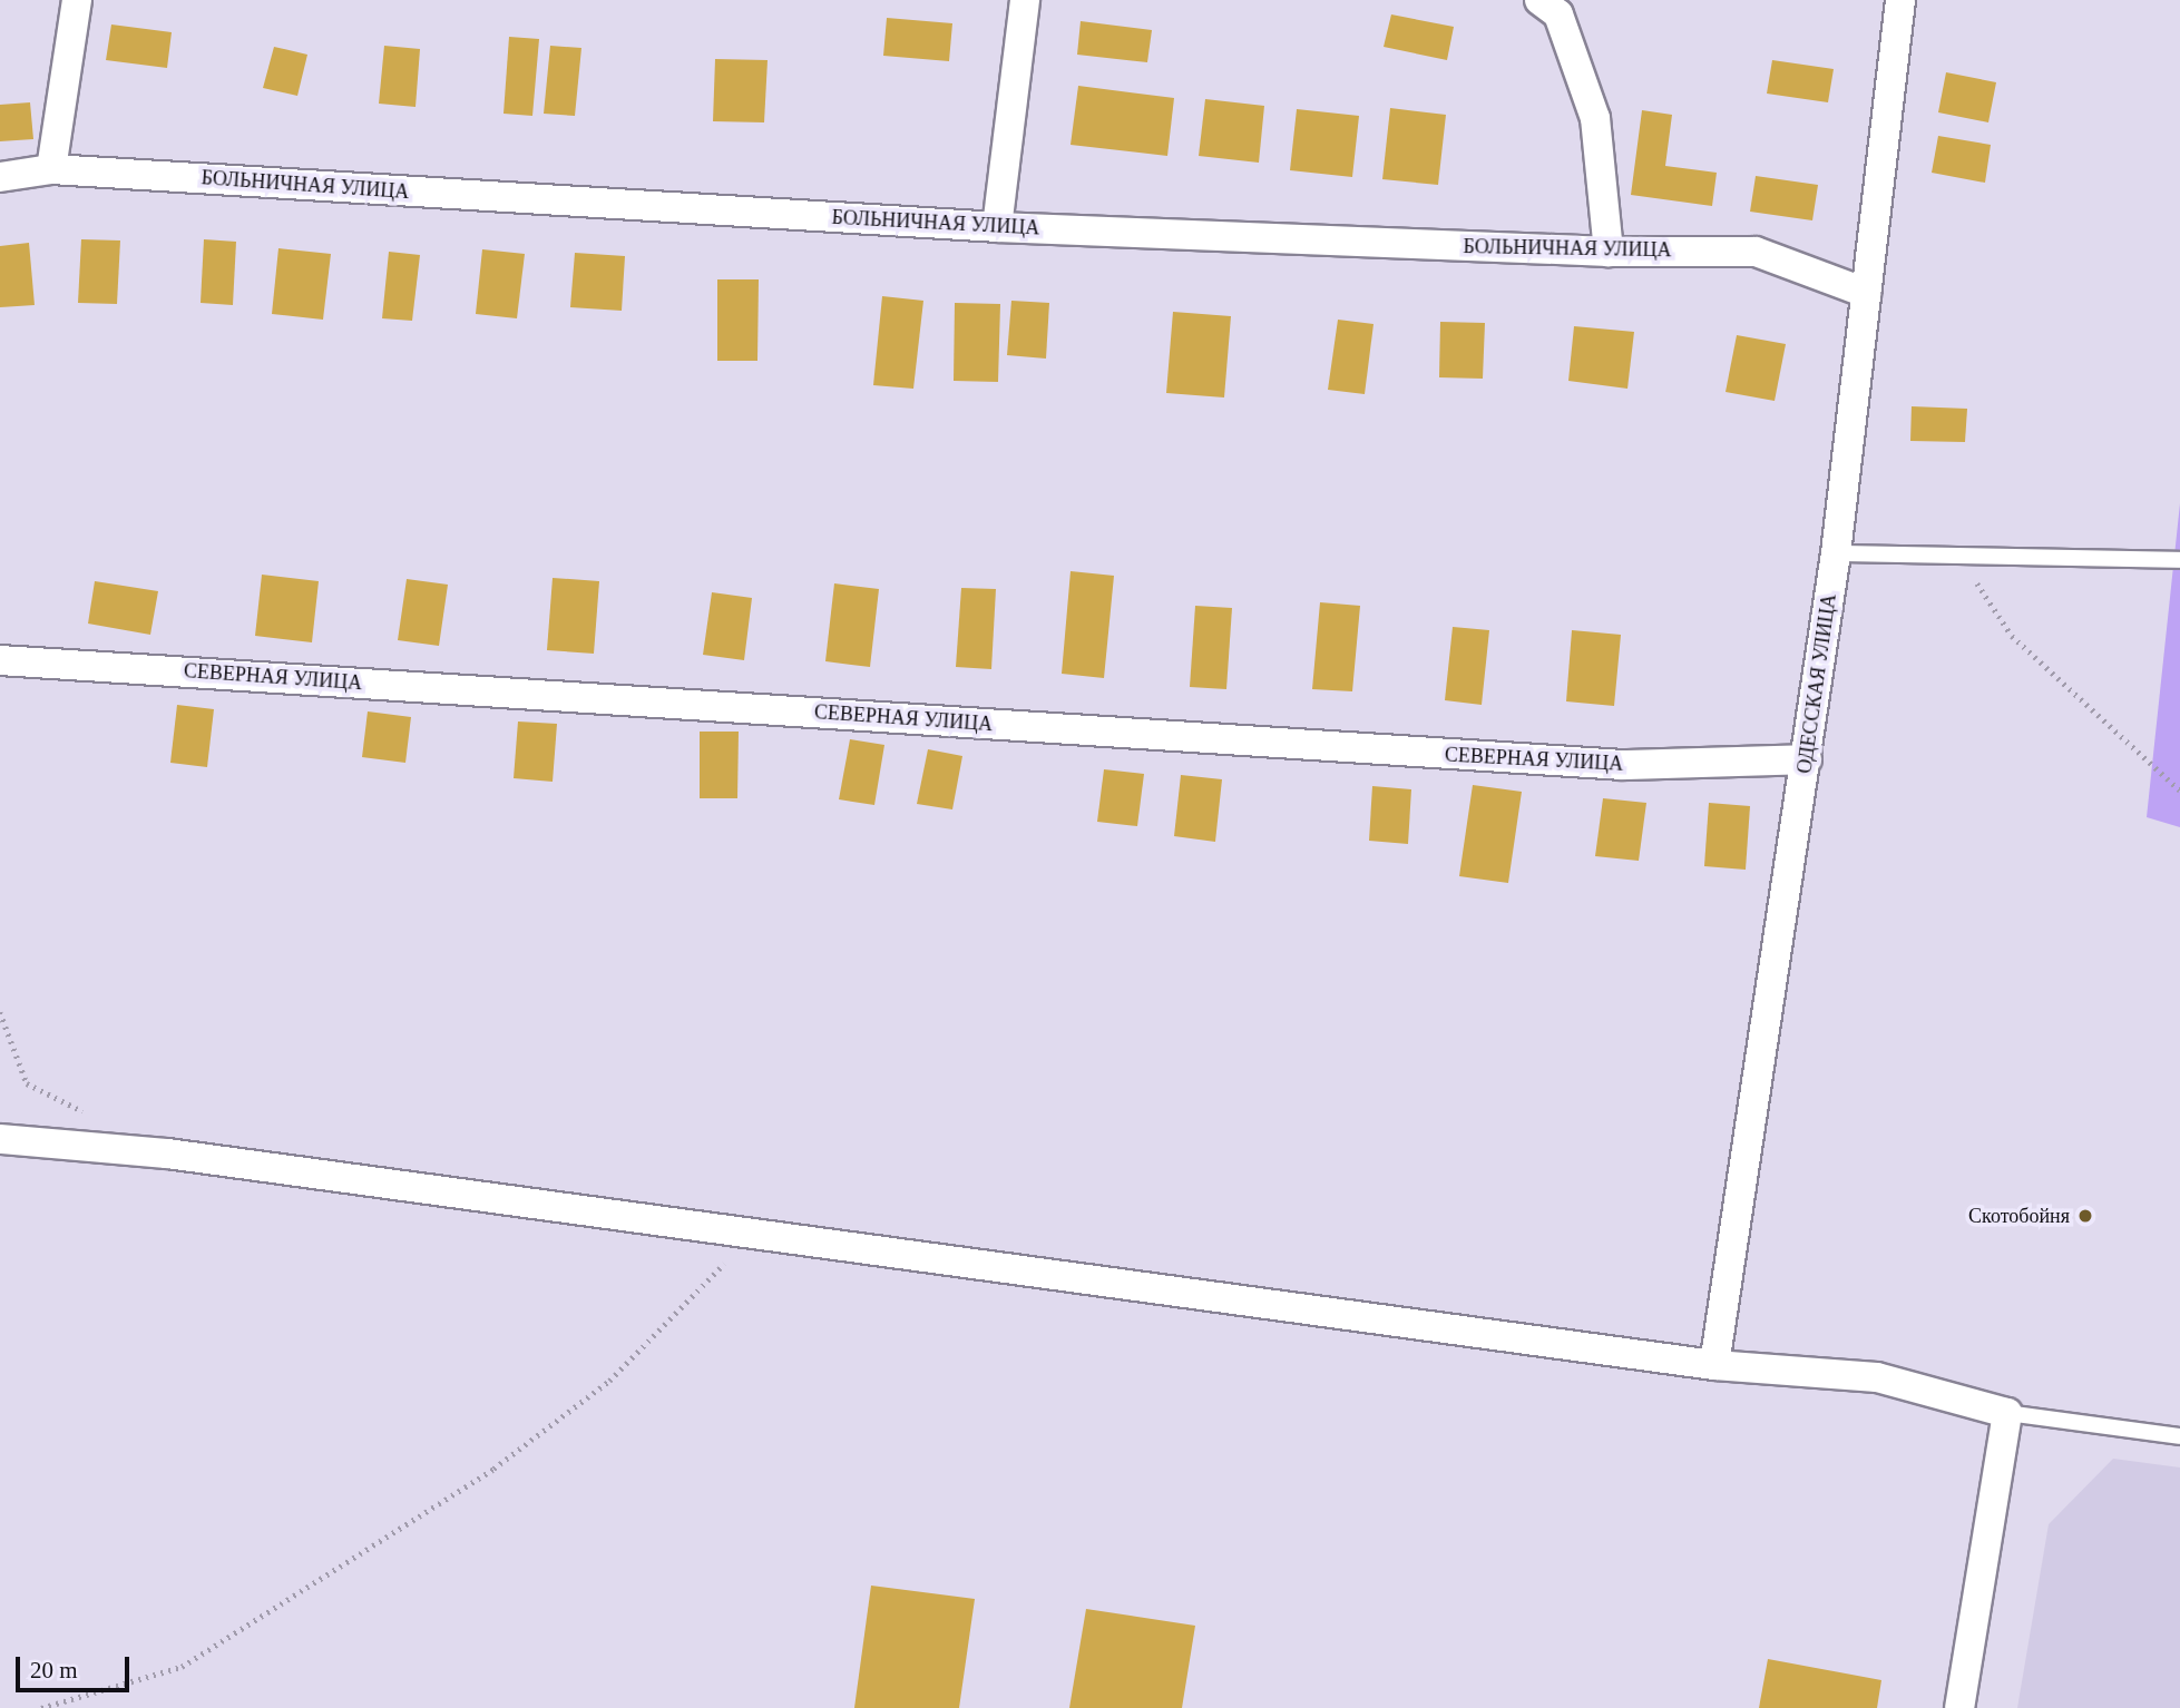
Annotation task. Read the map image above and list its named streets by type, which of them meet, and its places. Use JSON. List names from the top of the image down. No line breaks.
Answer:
{"streets":{"street":["БОЛЬНИЧНАЯ УЛИЦА","СЕВЕРНАЯ УЛИЦА","ОДЕССКАЯ УЛИЦА"]},"crossings":[["БОЛЬНИЧНАЯ УЛИЦА","ОДЕССКАЯ УЛИЦА"],["СЕВЕРНАЯ УЛИЦА","ОДЕССКАЯ УЛИЦА"]],"places":["Скотобойня"],"scale_bar":"20 m"}
